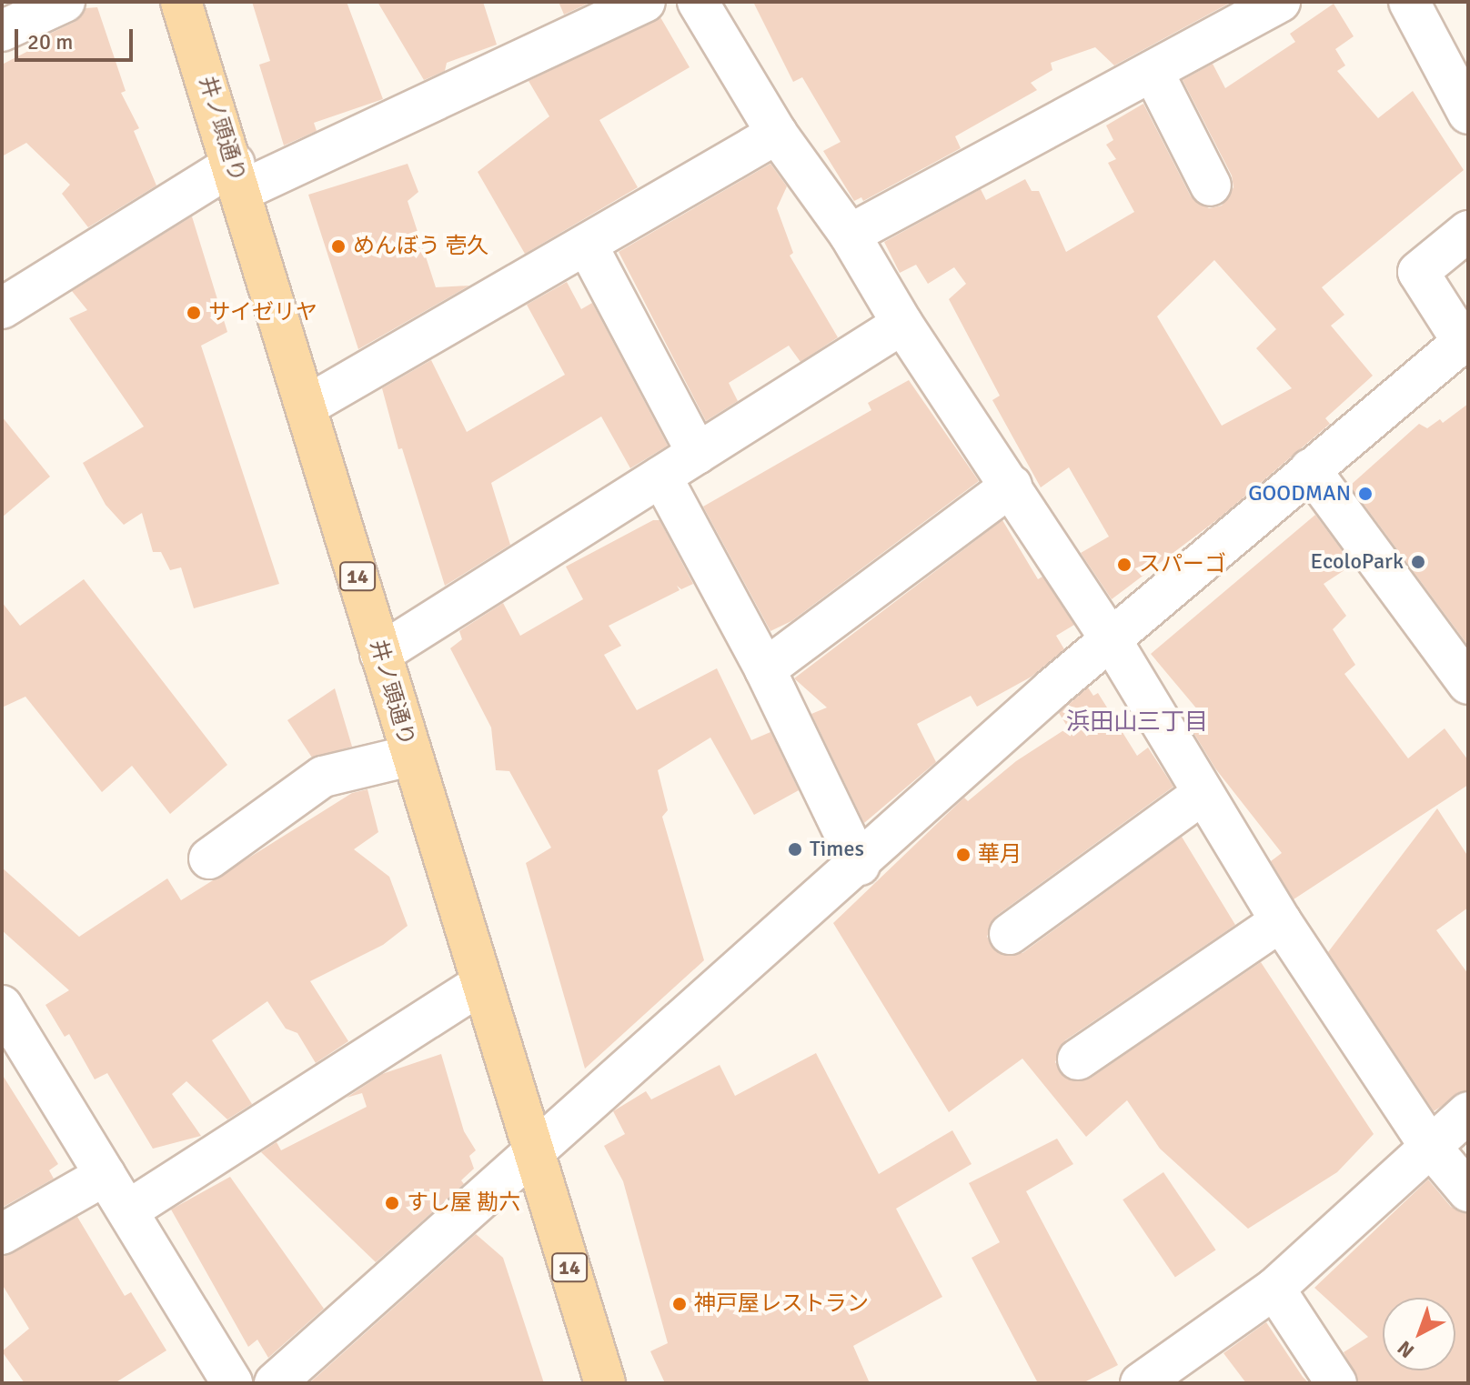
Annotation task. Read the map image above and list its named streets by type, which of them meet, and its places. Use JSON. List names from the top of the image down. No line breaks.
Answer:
{"streets":{"main road":["井ノ頭通り","14"]},"districts":["浜田山三丁目"],"places":["めんぼう 壱久","サイゼリヤ","GOODMAN","EcoloPark","スパーゴ","Times","華月","すし屋 勘六","神戸屋レストラン"],"scale_bar":"20 m","north":"bottom left"}
